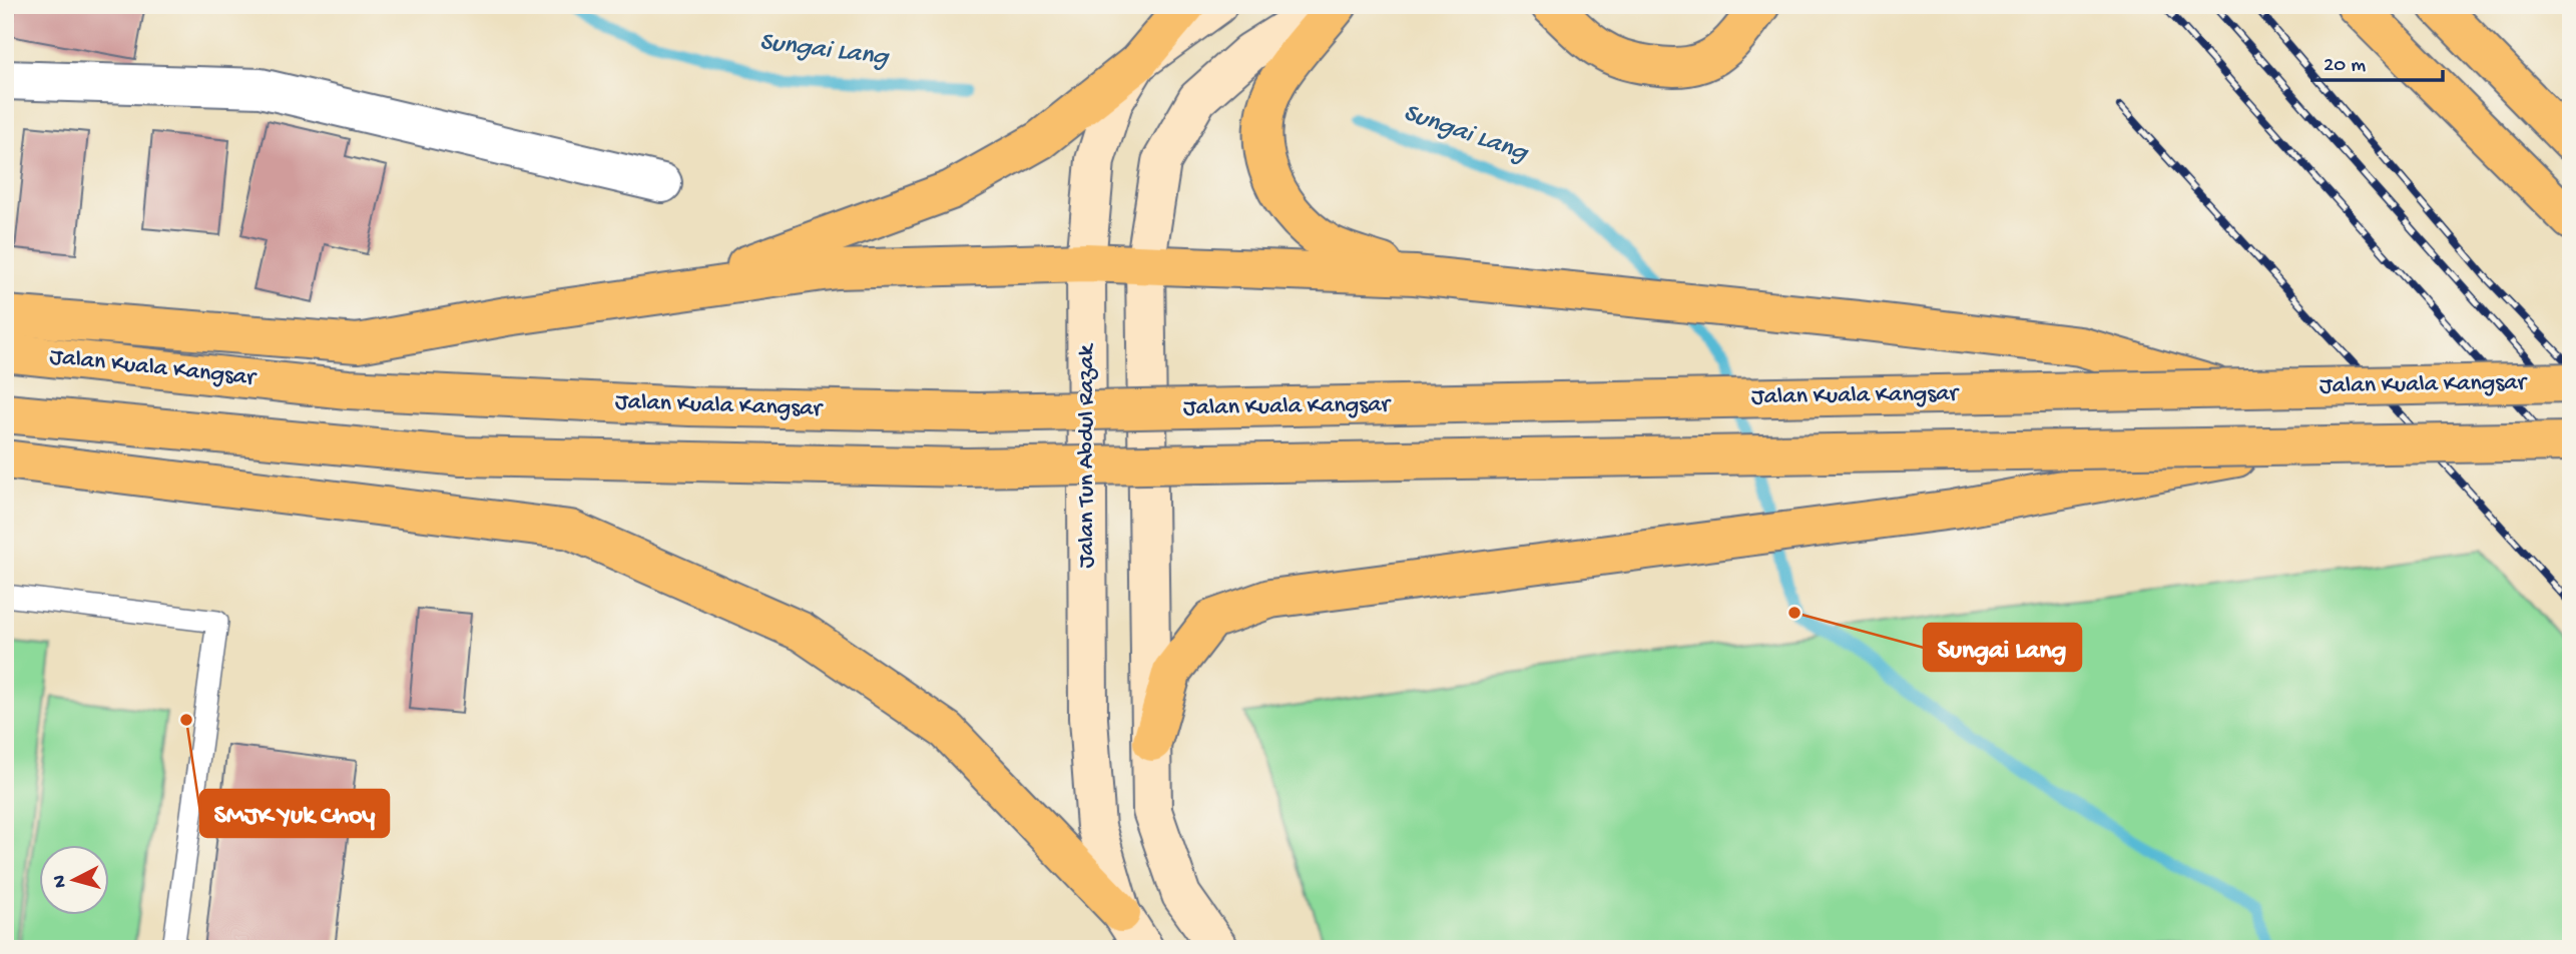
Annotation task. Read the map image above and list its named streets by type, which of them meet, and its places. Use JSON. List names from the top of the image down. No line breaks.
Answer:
{"streets":{"highway":["Jalan Kuala Kangsar"],"main road":["Jalan Tun Abdul Razak"]},"water":["Sungai Lang"],"places":["Sungai Lang","SMJK Yuk Choy"],"scale_bar":"20 m","north":"left"}
